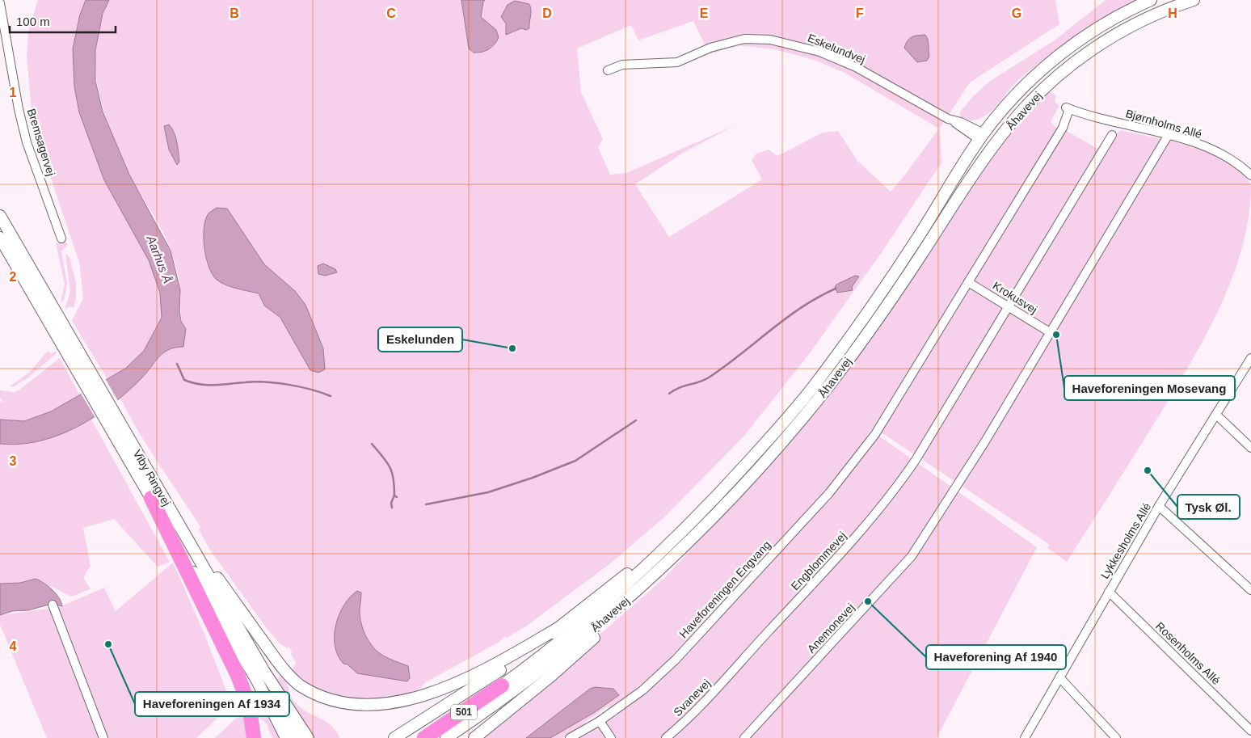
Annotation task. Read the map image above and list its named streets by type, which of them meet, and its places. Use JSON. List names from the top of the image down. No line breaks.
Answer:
{"streets":{"highway":["501"],"main road":["Åhavevej","Viby Ringvej"],"street":["Eskelundvej","Bjørnholms Allé","Bremsagervej","Krokusvej","Lykkesholms Allé","Engblommevej","Haveforeningen Engvang","Anemonevej","Rosenholms Allé","Svanevej"]},"crossings":[["Eskelundvej","Åhavevej"],["Åhavevej","501"],["Bjørnholms Allé","Haveforeningen Engvang"],["Bjørnholms Allé","Anemonevej"],["Krokusvej","Engblommevej"],["Krokusvej","Haveforeningen Engvang"],["Krokusvej","Anemonevej"],["Lykkesholms Allé","Rosenholms Allé"],["Engblommevej","Svanevej"]],"water":["Aarhus Å"],"places":["Haveforeningen Mosevang","Eskelunden","Tysk Øl.","Haveforening Af 1940","Haveforeningen Af 1934"],"scale_bar":"100 m","grid":{"columns":["B","C","D","E","F","G","H"],"rows":["1","2","3","4"]}}
